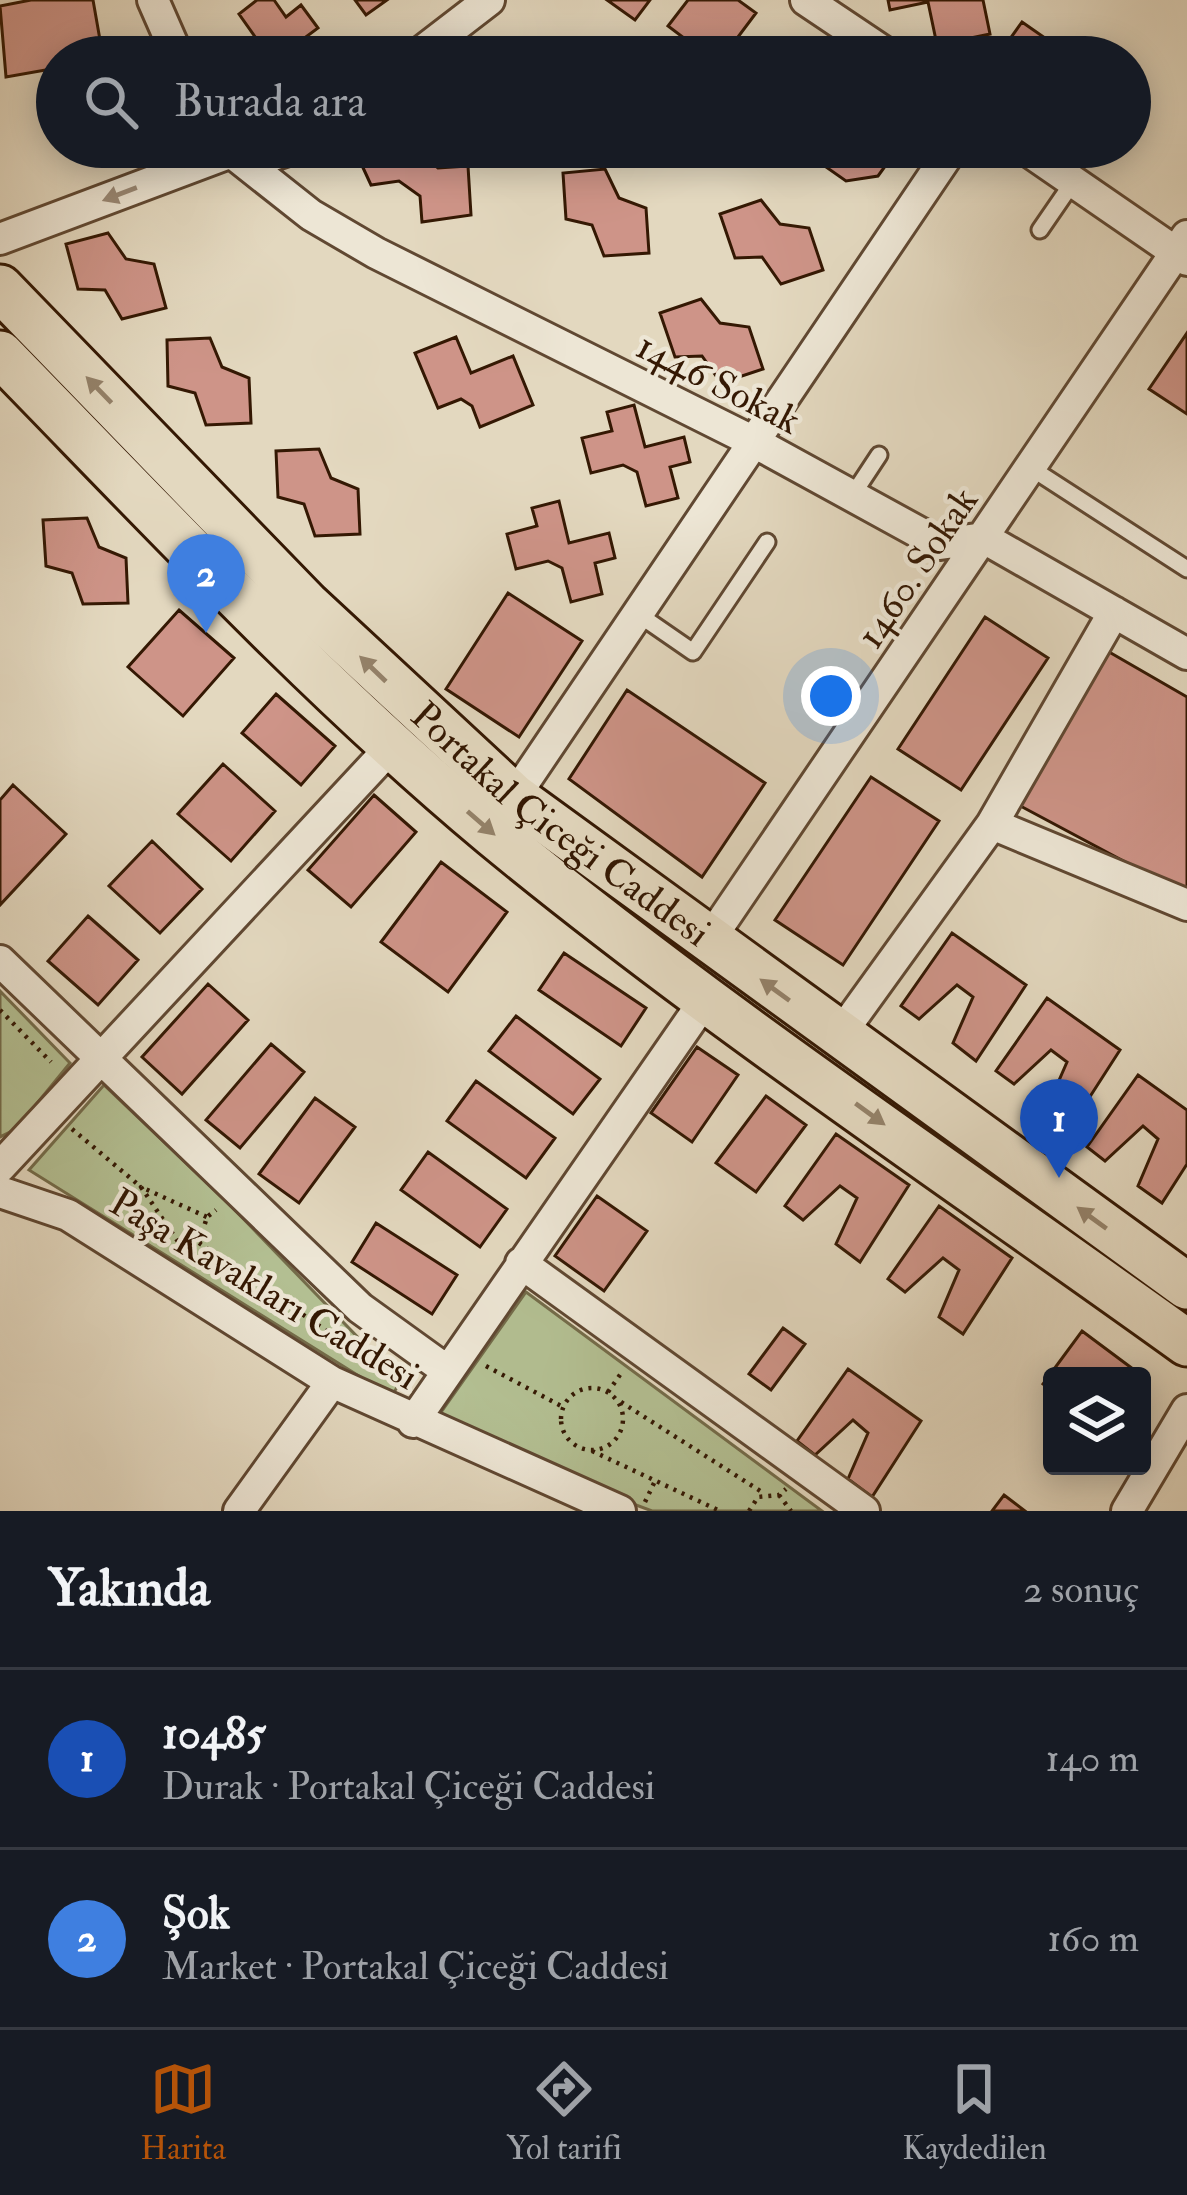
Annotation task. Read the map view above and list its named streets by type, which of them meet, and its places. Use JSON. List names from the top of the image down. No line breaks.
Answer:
{"streets":{"main road":["Portakal Çiceği Caddesi"],"street":["1446 Sokak","1460. Sokak","Paşa Kavakları Caddesi"]},"crossings":[["1446 Sokak","1460. Sokak"],["1460. Sokak","Portakal Çiceği Caddesi"]],"page":{"search":"Burada ara","pins":["2","1"],"heading":["Yakında","2 sonuç"],"list":[{"mark":"1","name":"10485","note":"Durak · Portakal Çiceği Caddesi","value":"140 m"},{"mark":"2","name":"Şok","note":"Market · Portakal Çiceği Caddesi","value":"160 m"}],"nav":["Harita","Yol tarifi","Kaydedilen"]}}
